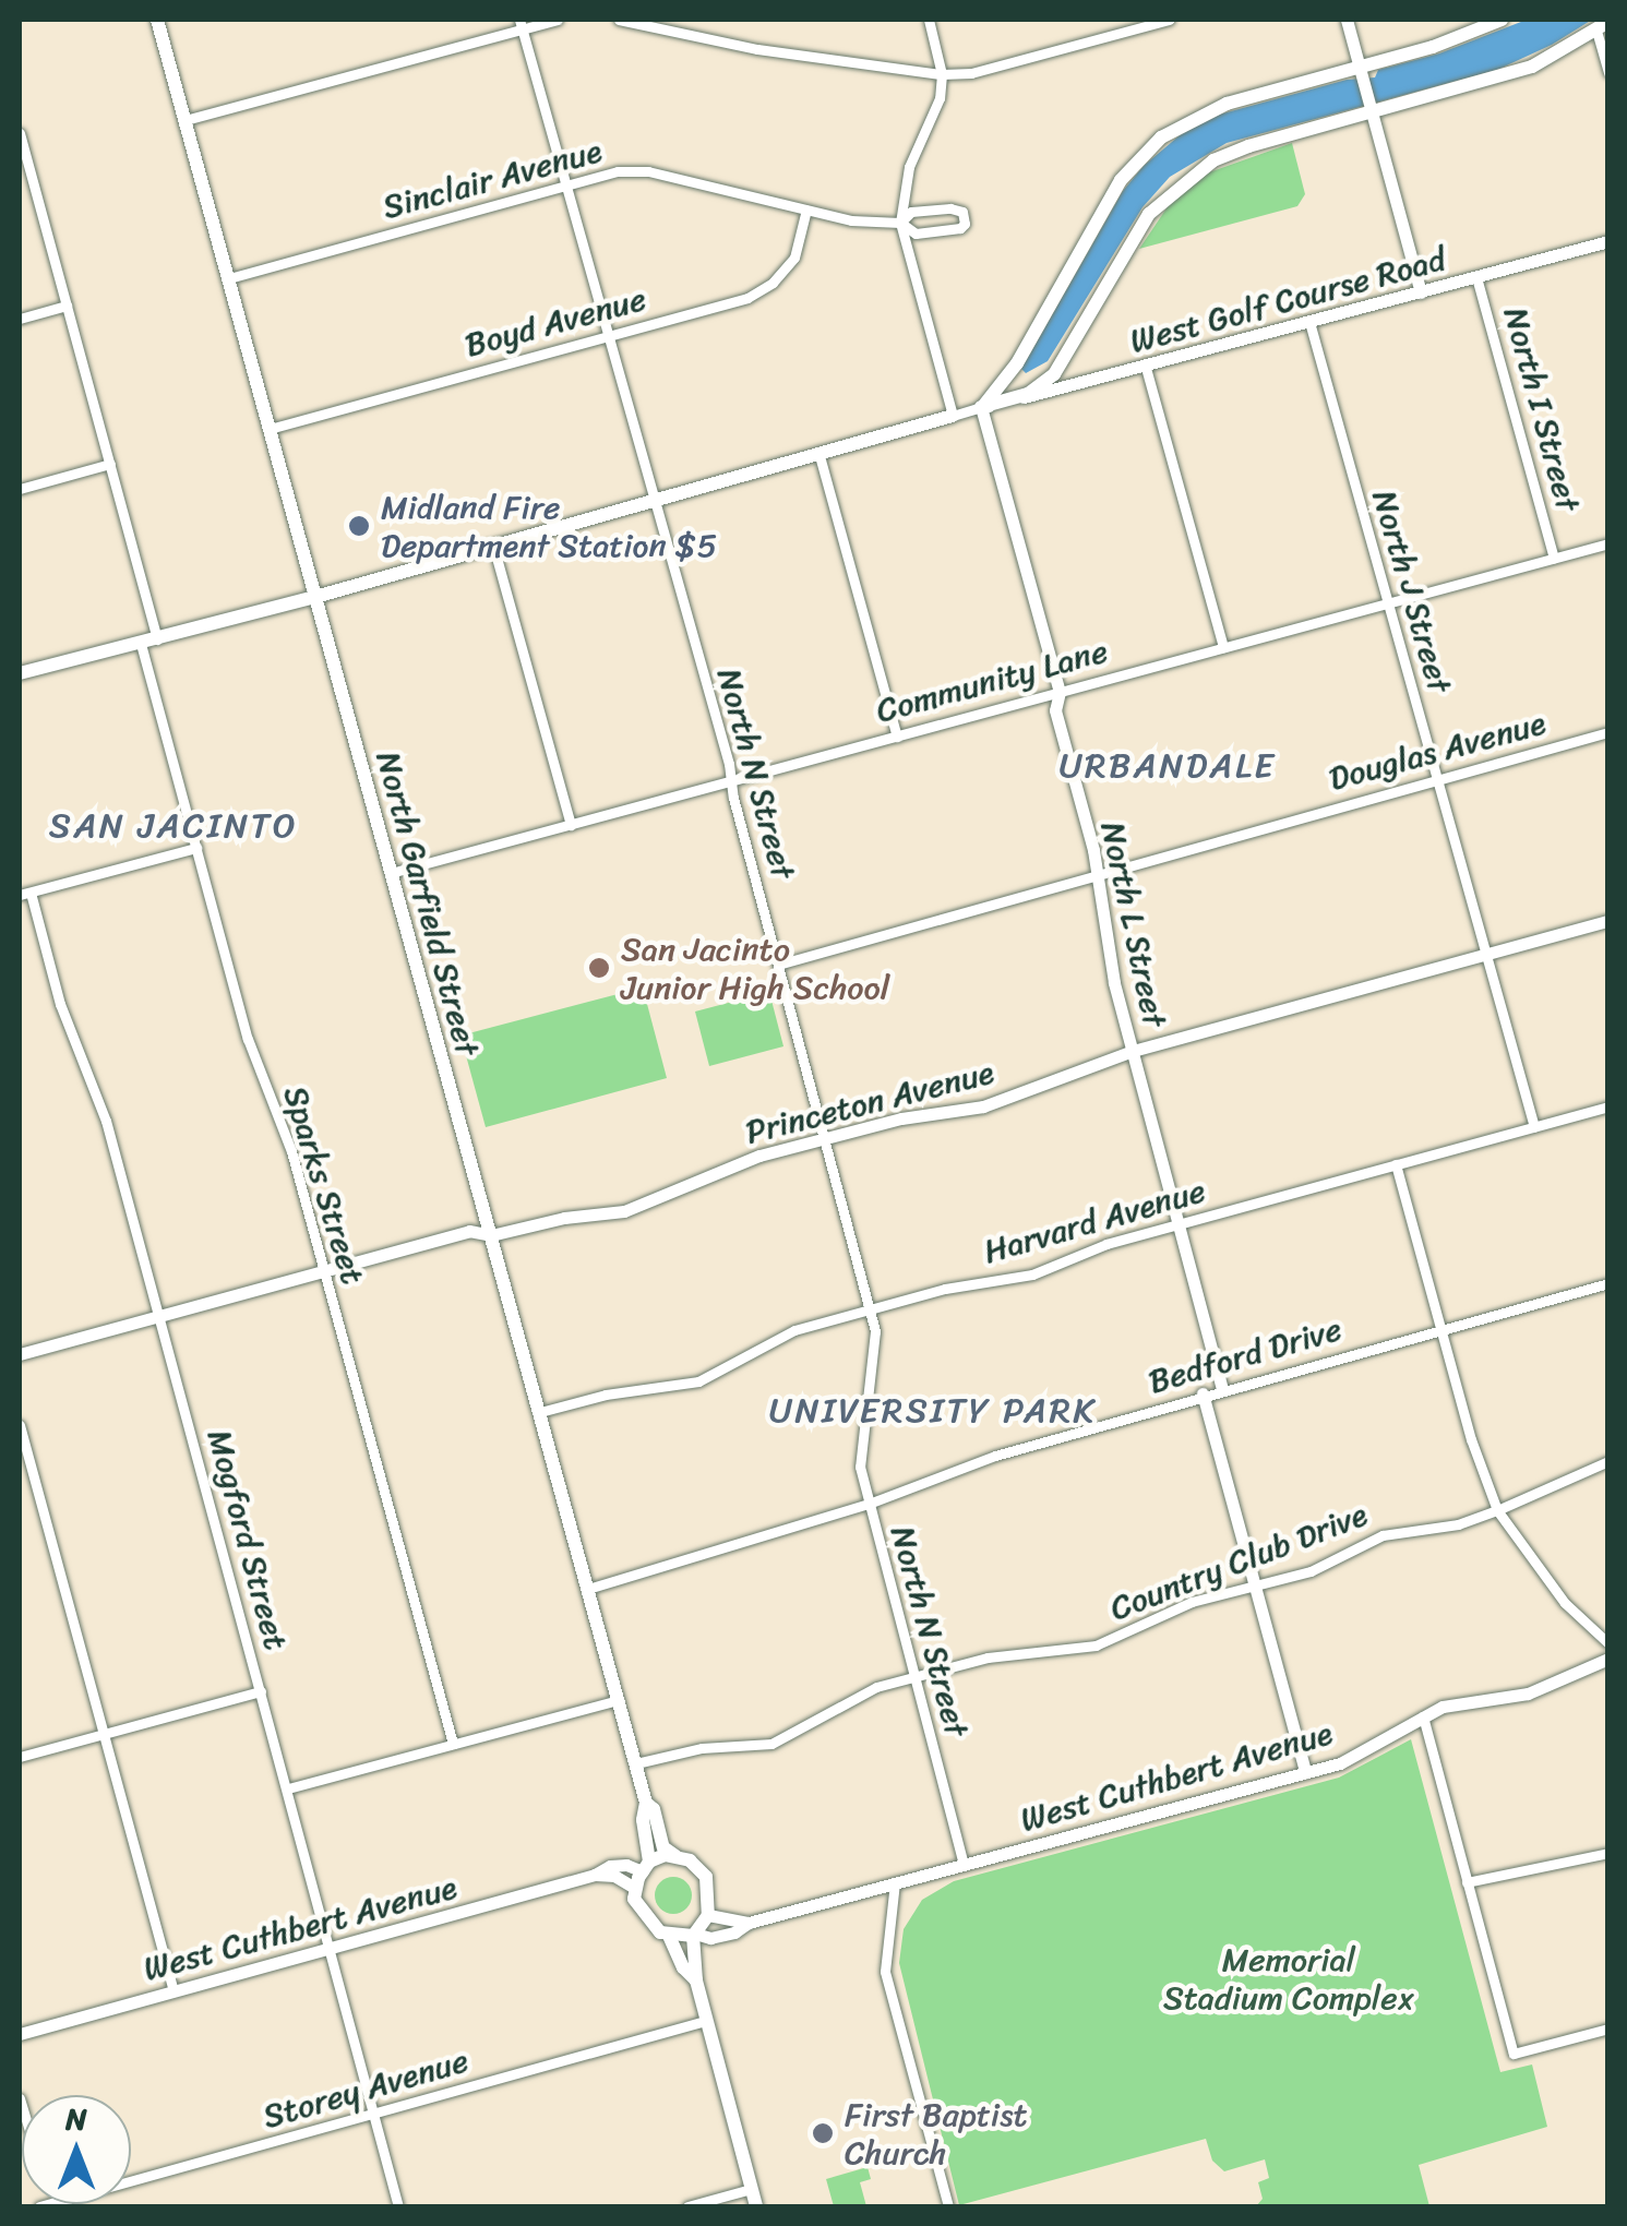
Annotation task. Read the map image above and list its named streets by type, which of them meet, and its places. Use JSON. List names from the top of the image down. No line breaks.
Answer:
{"streets":{"main road":["North Garfield Street"],"street":["Sinclair Avenue","West Golf Course Road","Boyd Avenue","North I Street","North J Street","Community Lane","Douglas Avenue","North N Street","North L Street","Princeton Avenue","Sparks Street","Harvard Avenue","Bedford Drive","Mogford Street","Country Club Drive","West Cuthbert Avenue","Storey Avenue"]},"crossings":[["Sinclair Avenue","Boyd Avenue"],["Sinclair Avenue","North N Street"],["Sinclair Avenue","North Garfield Street"],["West Golf Course Road","North I Street"],["West Golf Course Road","North J Street"],["West Golf Course Road","North L Street"],["Boyd Avenue","North N Street"],["Boyd Avenue","North Garfield Street"],["North I Street","Community Lane"],["North J Street","Community Lane"],["North J Street","Douglas Avenue"],["North J Street","Princeton Avenue"],["North J Street","Harvard Avenue"],["Community Lane","North N Street"],["Community Lane","North Garfield Street"],["Community Lane","North L Street"],["Douglas Avenue","North N Street"],["Douglas Avenue","North L Street"],["North N Street","Princeton Avenue"],["North N Street","Harvard Avenue"],["North N Street","Bedford Drive"],["North N Street","Country Club Drive"],["North N Street","West Cuthbert Avenue"],["North Garfield Street","Princeton Avenue"],["North Garfield Street","Harvard Avenue"],["North Garfield Street","Bedford Drive"],["North Garfield Street","Country Club Drive"],["North L Street","Princeton Avenue"],["North L Street","Harvard Avenue"],["North L Street","Bedford Drive"],["Princeton Avenue","Sparks Street"],["Princeton Avenue","Mogford Street"],["Mogford Street","West Cuthbert Avenue"],["Mogford Street","Storey Avenue"]],"districts":["URBANDALE","SAN JACINTO","UNIVERSITY PARK"],"parks":["Memorial Stadium Complex"],"places":["Midland Fire Department Station $5","San Jacinto Junior High School","First Baptist Church"],"north":"top"}
